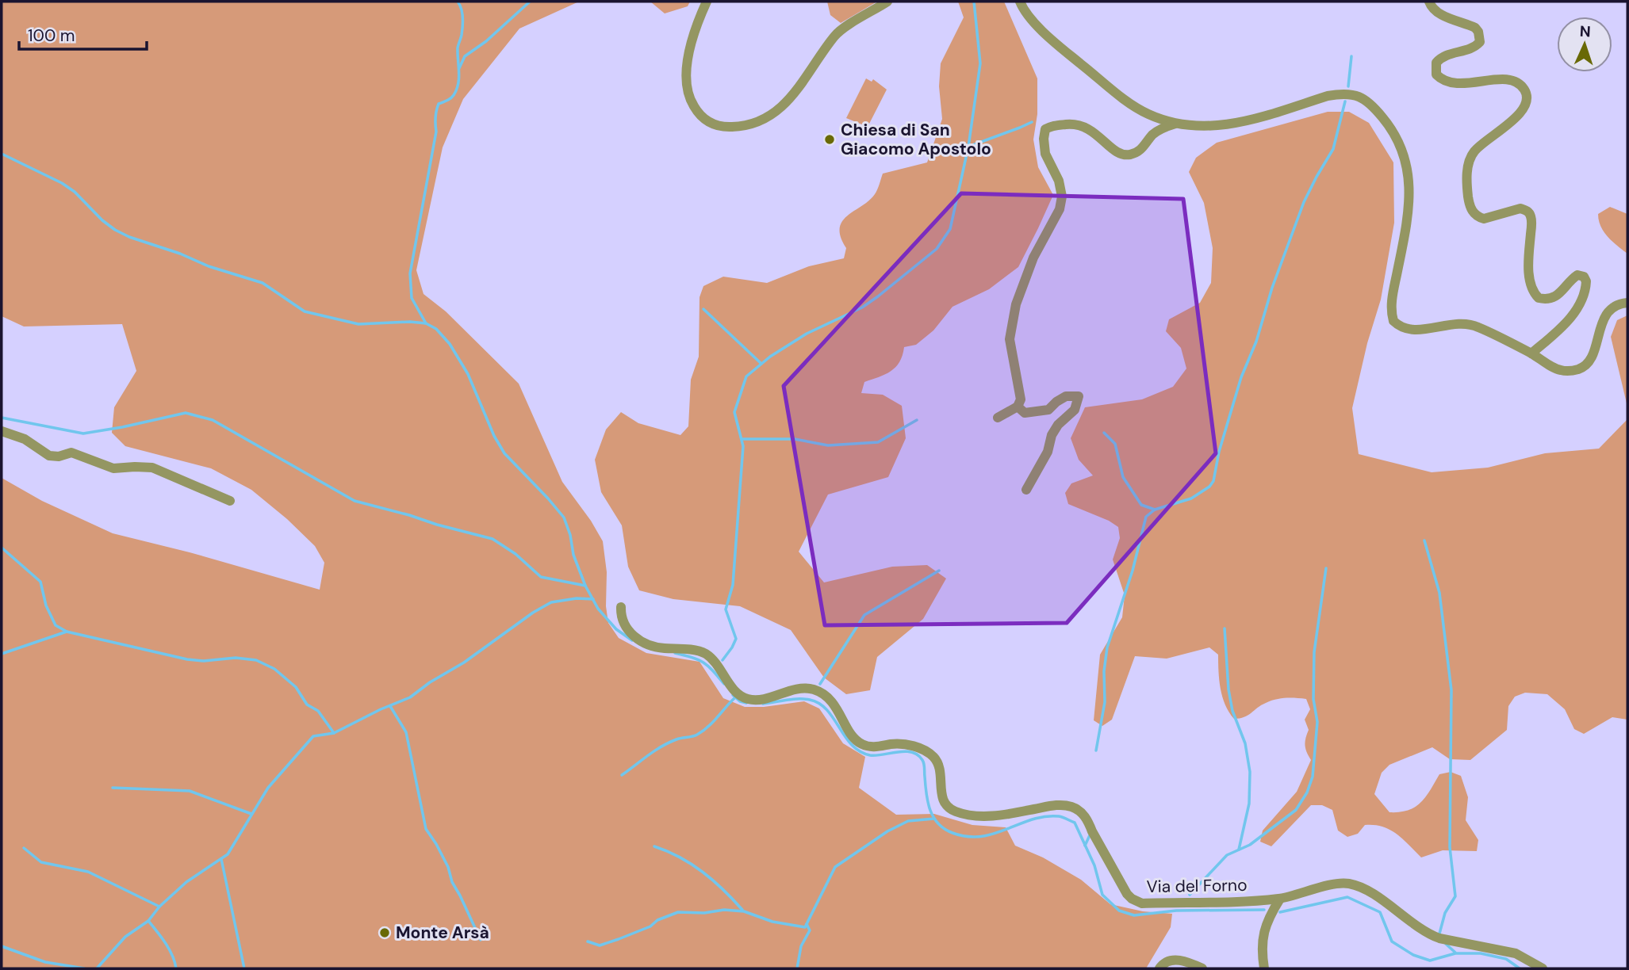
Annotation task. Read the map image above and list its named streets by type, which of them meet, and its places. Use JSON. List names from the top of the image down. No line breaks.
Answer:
{"streets":{"street":["Via del Forno"]},"places":["Chiesa di San Giacomo Apostolo","Monte Arsà"],"scale_bar":"100 m","north":"top"}
